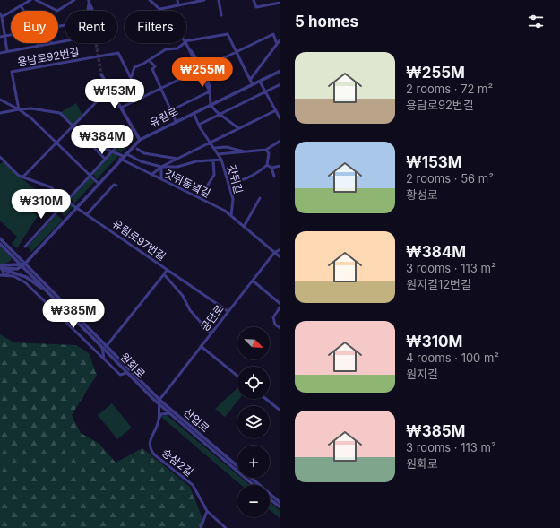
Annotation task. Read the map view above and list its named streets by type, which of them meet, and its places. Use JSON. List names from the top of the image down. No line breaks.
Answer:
{"streets":{"street":["용담로92번길","유림로","갓뒤길","갓뒤동녘길","유림로97번길","공단로","원화로","산업로","승삼2길"]},"crossings":[["유림로","갓뒤길"],["유림로","갓뒤동녘길"],["유림로","유림로97번길"],["유림로","원화로"],["유림로","산업로"],["갓뒤길","갓뒤동녘길"],["갓뒤동녘길","공단로"],["유림로97번길","공단로"],["공단로","산업로"],["공단로","승삼2길"],["원화로","산업로"],["원화로","승삼2길"],["산업로","승삼2길"]],"north":"bottom right","page":{"heading":"5 homes","chip":["Buy","Rent","Filters"],"list":[{"name":"₩255M","note":"2 rooms · 72 m² · 용담로92번길"},{"name":"₩153M","note":"2 rooms · 56 m² · 황성로"},{"name":"₩384M","note":"3 rooms · 113 m² · 원지길12번길"},{"name":"₩310M","note":"4 rooms · 100 m² · 원지길"},{"name":"₩385M","note":"3 rooms · 113 m² · 원화로"}],"price":["₩255M","₩153M","₩384M","₩310M","₩385M"],"map_buttons":["+","−"]}}
